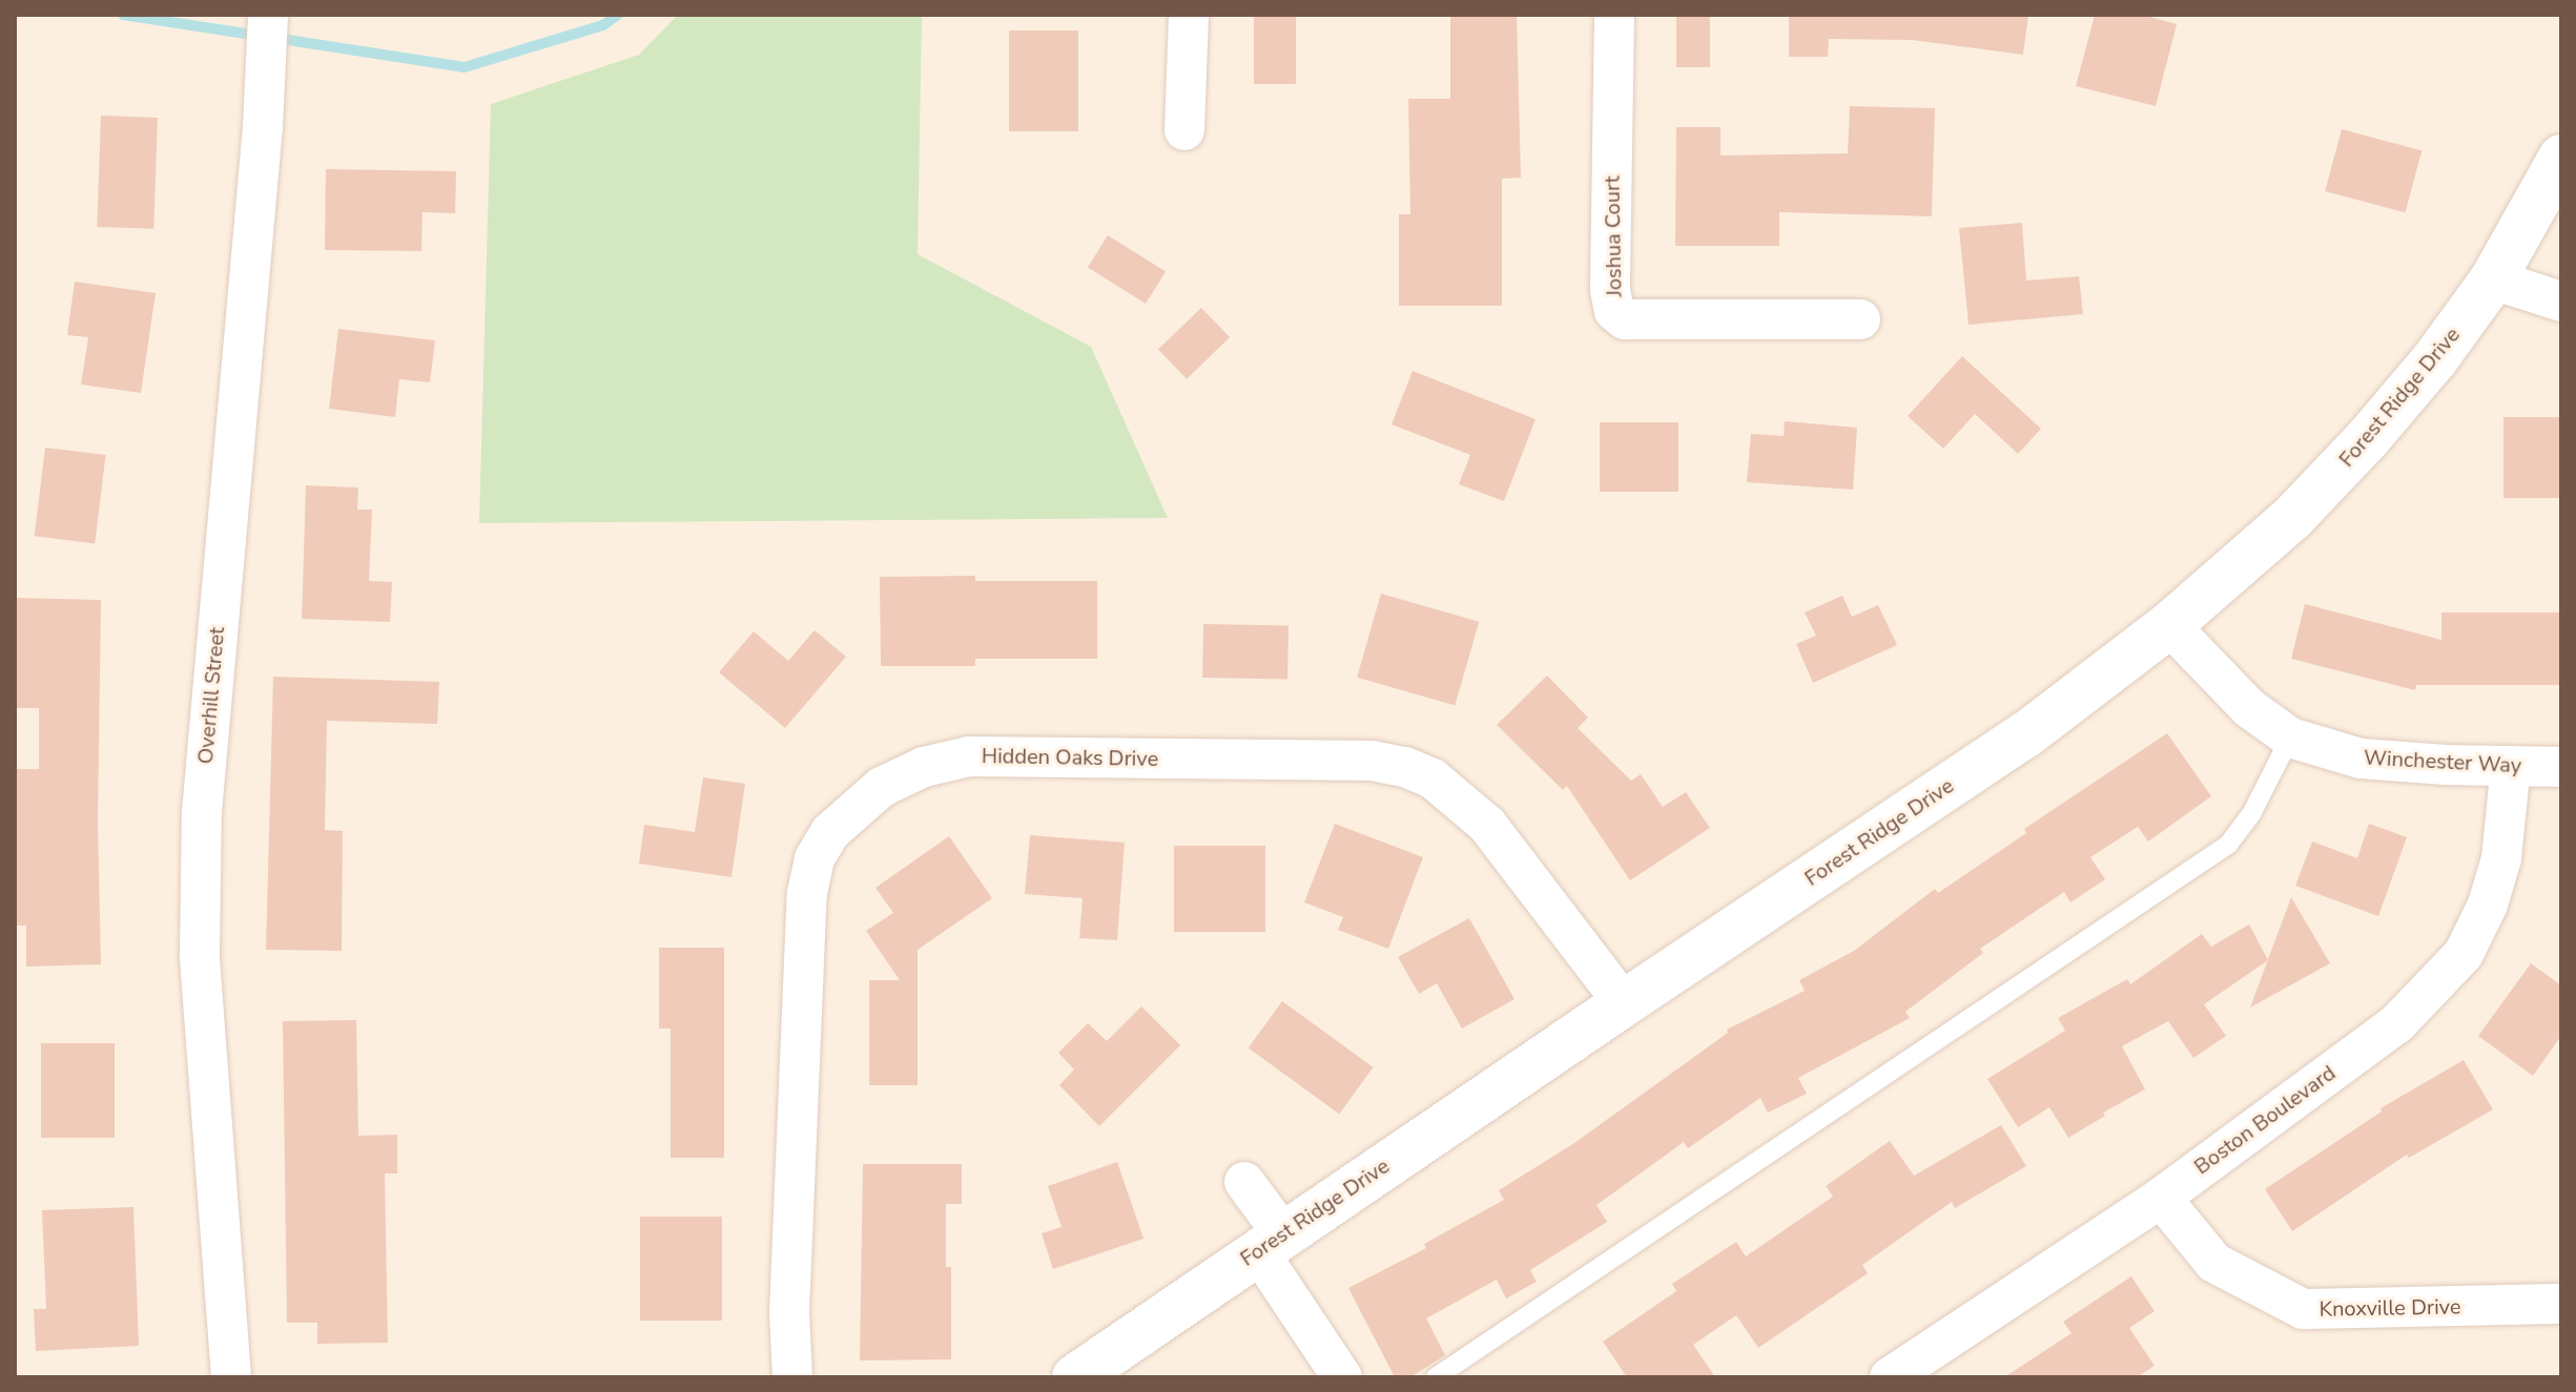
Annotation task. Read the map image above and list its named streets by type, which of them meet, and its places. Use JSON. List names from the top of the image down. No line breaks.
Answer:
{"streets":{"main road":["Forest Ridge Drive"],"street":["Joshua Court","Overhill Street","Hidden Oaks Drive","Winchester Way","Boston Boulevard","Knoxville Drive"]},"crossings":[["Forest Ridge Drive","Hidden Oaks Drive"],["Forest Ridge Drive","Winchester Way"],["Winchester Way","Boston Boulevard"],["Boston Boulevard","Knoxville Drive"]]}
